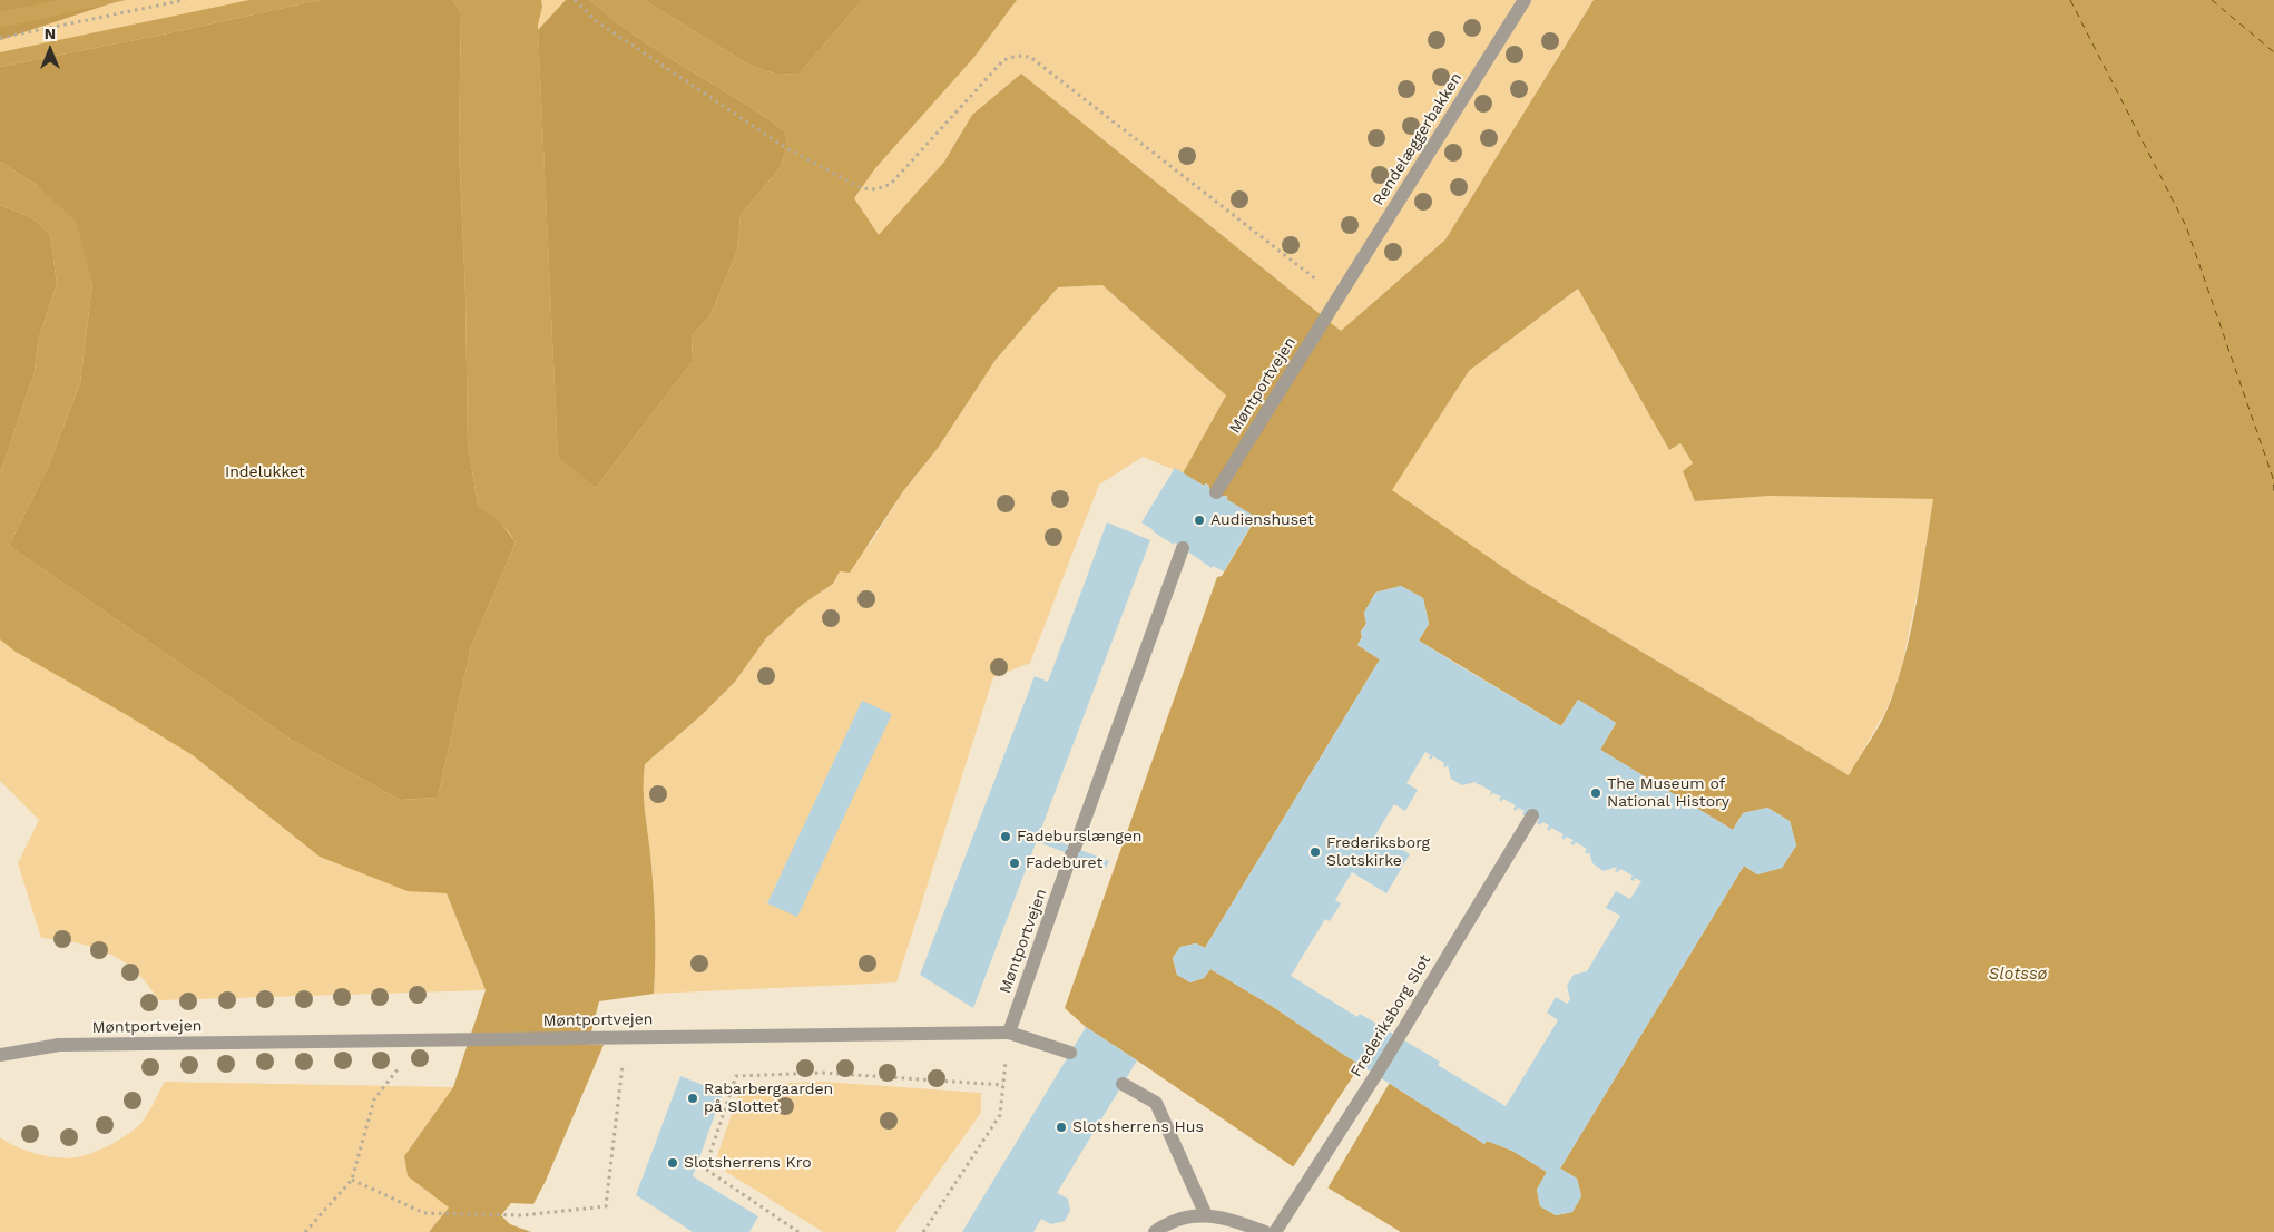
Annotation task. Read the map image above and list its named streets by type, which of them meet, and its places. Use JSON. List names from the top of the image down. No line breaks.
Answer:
{"streets":{"street":["Rendelæggerbakken","Møntportvejen","Frederiksborg Slot"]},"crossings":[["Rendelæggerbakken","Møntportvejen"]],"water":["Slotssø"],"parks":["Indelukket"],"places":["Audienshuset","The Museum of National History","Fadeburslængen","Frederiksborg Slotskirke","Fadeburet","Rabarbergaarden på Slottet","Slotsherrens Hus","Slotsherrens Kro"],"north":"top"}
